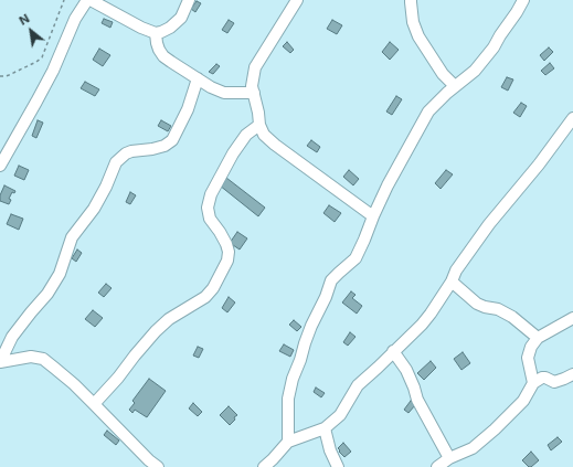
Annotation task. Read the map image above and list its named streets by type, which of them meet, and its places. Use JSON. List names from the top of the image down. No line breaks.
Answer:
{"north":"top left"}
